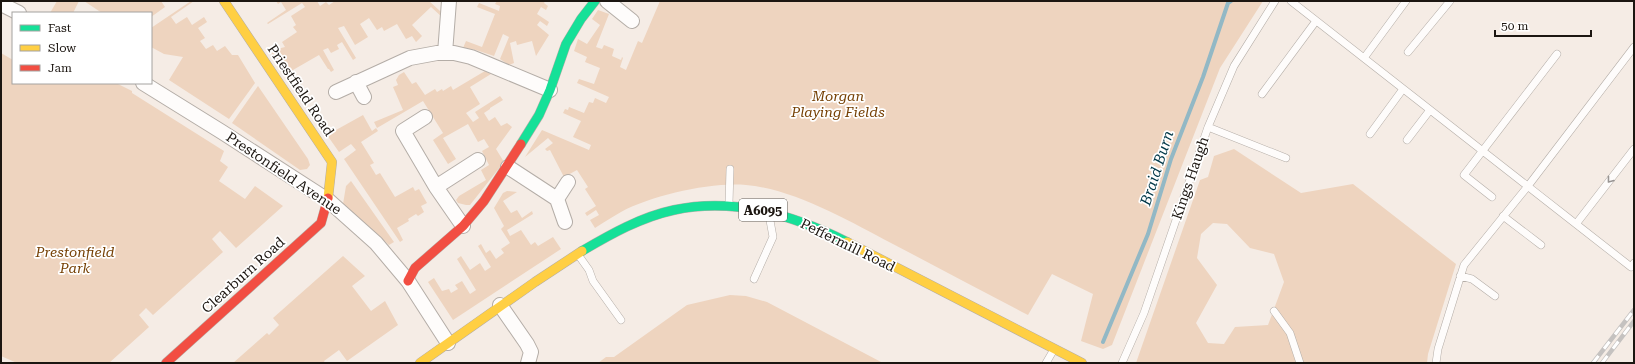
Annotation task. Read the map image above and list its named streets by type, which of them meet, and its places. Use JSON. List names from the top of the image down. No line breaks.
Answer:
{"streets":{"street":["Priestfield Road","Prestonfield Avenue","A6095","Peffermill Road","Clearburn Road"],"lane":["Kings Haugh"]},"crossings":[["Priestfield Road","Prestonfield Avenue"],["Priestfield Road","Clearburn Road"],["Prestonfield Avenue","Peffermill Road"],["Prestonfield Avenue","Clearburn Road"]],"water":["Braid Burn"],"parks":["Morgan Playing Fields","Prestonfield Park"],"legend":["Fast","Slow","Jam"],"scale_bar":"50 m"}
